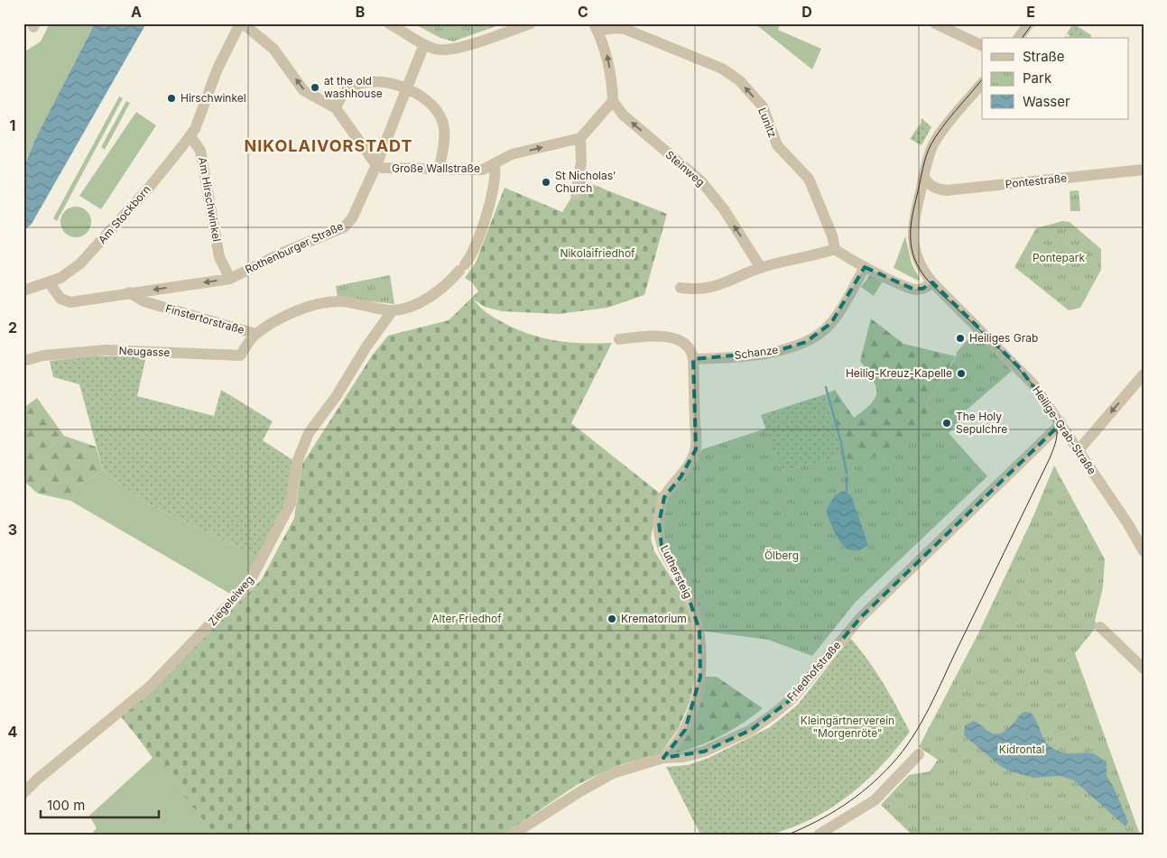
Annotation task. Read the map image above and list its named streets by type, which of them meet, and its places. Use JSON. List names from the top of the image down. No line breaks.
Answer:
{"streets":{"street":["Lunitz","Große Wallstraße","Steinweg","Pontestraße","Am Hirschwinkel","Am Stockborn","Rothenburger Straße","Finstertorstraße","Neugasse","Schanze","Heilige-Grab-Straße","Luthersteig","Ziegeleiweg","Friedhofstraße"]},"crossings":[["Große Wallstraße","Rothenburger Straße"],["Große Wallstraße","Finstertorstraße"],["Pontestraße","Heilige-Grab-Straße"],["Am Hirschwinkel","Am Stockborn"],["Am Hirschwinkel","Rothenburger Straße"],["Rothenburger Straße","Finstertorstraße"],["Finstertorstraße","Neugasse"],["Finstertorstraße","Ziegeleiweg"],["Schanze","Luthersteig"],["Heilige-Grab-Straße","Friedhofstraße"],["Luthersteig","Friedhofstraße"]],"one_way":["Lunitz","Steinweg"],"districts":["NIKOLAIVORSTADT"],"parks":["Nikolaifriedhof","Pontepark","Ölberg","Alter Friedhof","Kleingärtnerverein \"Morgenröte\"","Kidrontal"],"places":["at the old washhouse","Hirschwinkel","St Nicholas’ Church","Heiliges Grab","Heilig-Kreuz-Kapelle","The Holy Sepulchre","Krematorium"],"legend":["Straße","Park","Wasser"],"scale_bar":"100 m","grid":{"columns":["A","B","C","D","E"],"rows":["1","2","3","4"]}}
